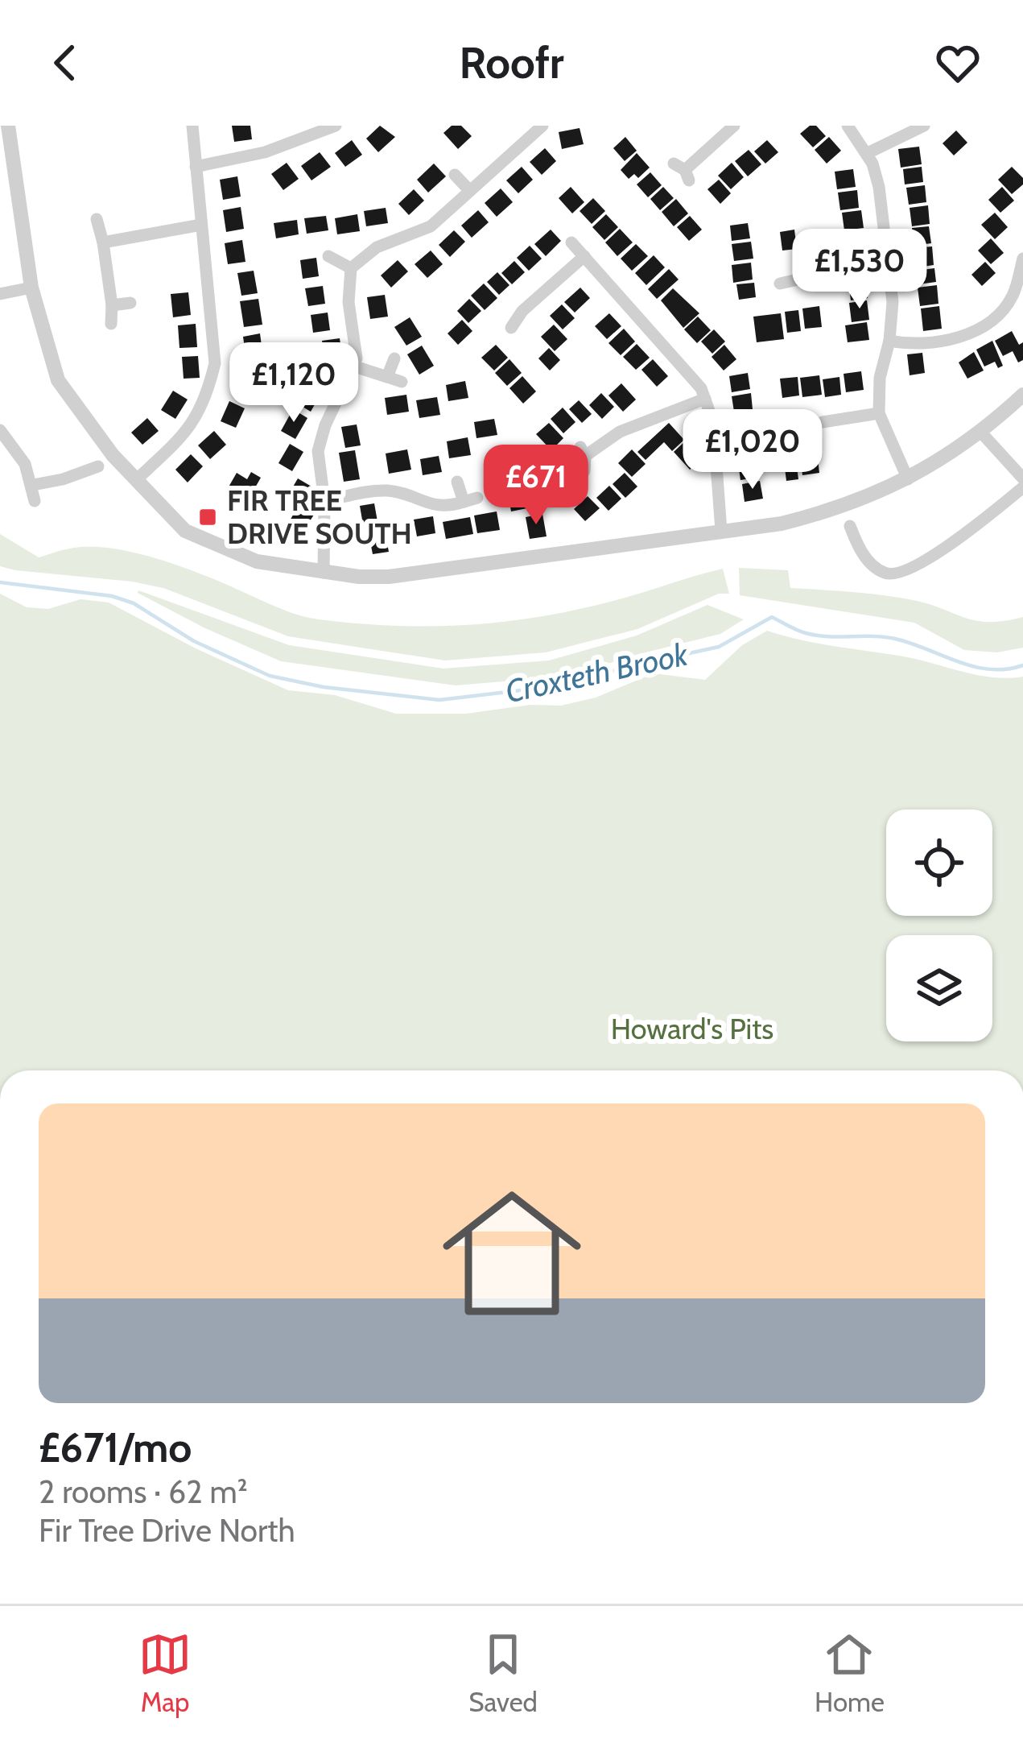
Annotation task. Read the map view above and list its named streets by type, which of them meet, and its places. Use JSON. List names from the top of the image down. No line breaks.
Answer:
{"water":["Croxteth Brook"],"parks":["Howard's Pits"],"places":{"transit":["FIR TREE DRIVE SOUTH"]},"page":{"header":"Roofr","price":["£1,530","£1,120","£1,020","£671"],"list":[{"name":"£671/mo","note":"2 rooms · 62 m² · Fir Tree Drive North"}],"tabs":["Map","Saved","Home"]}}
